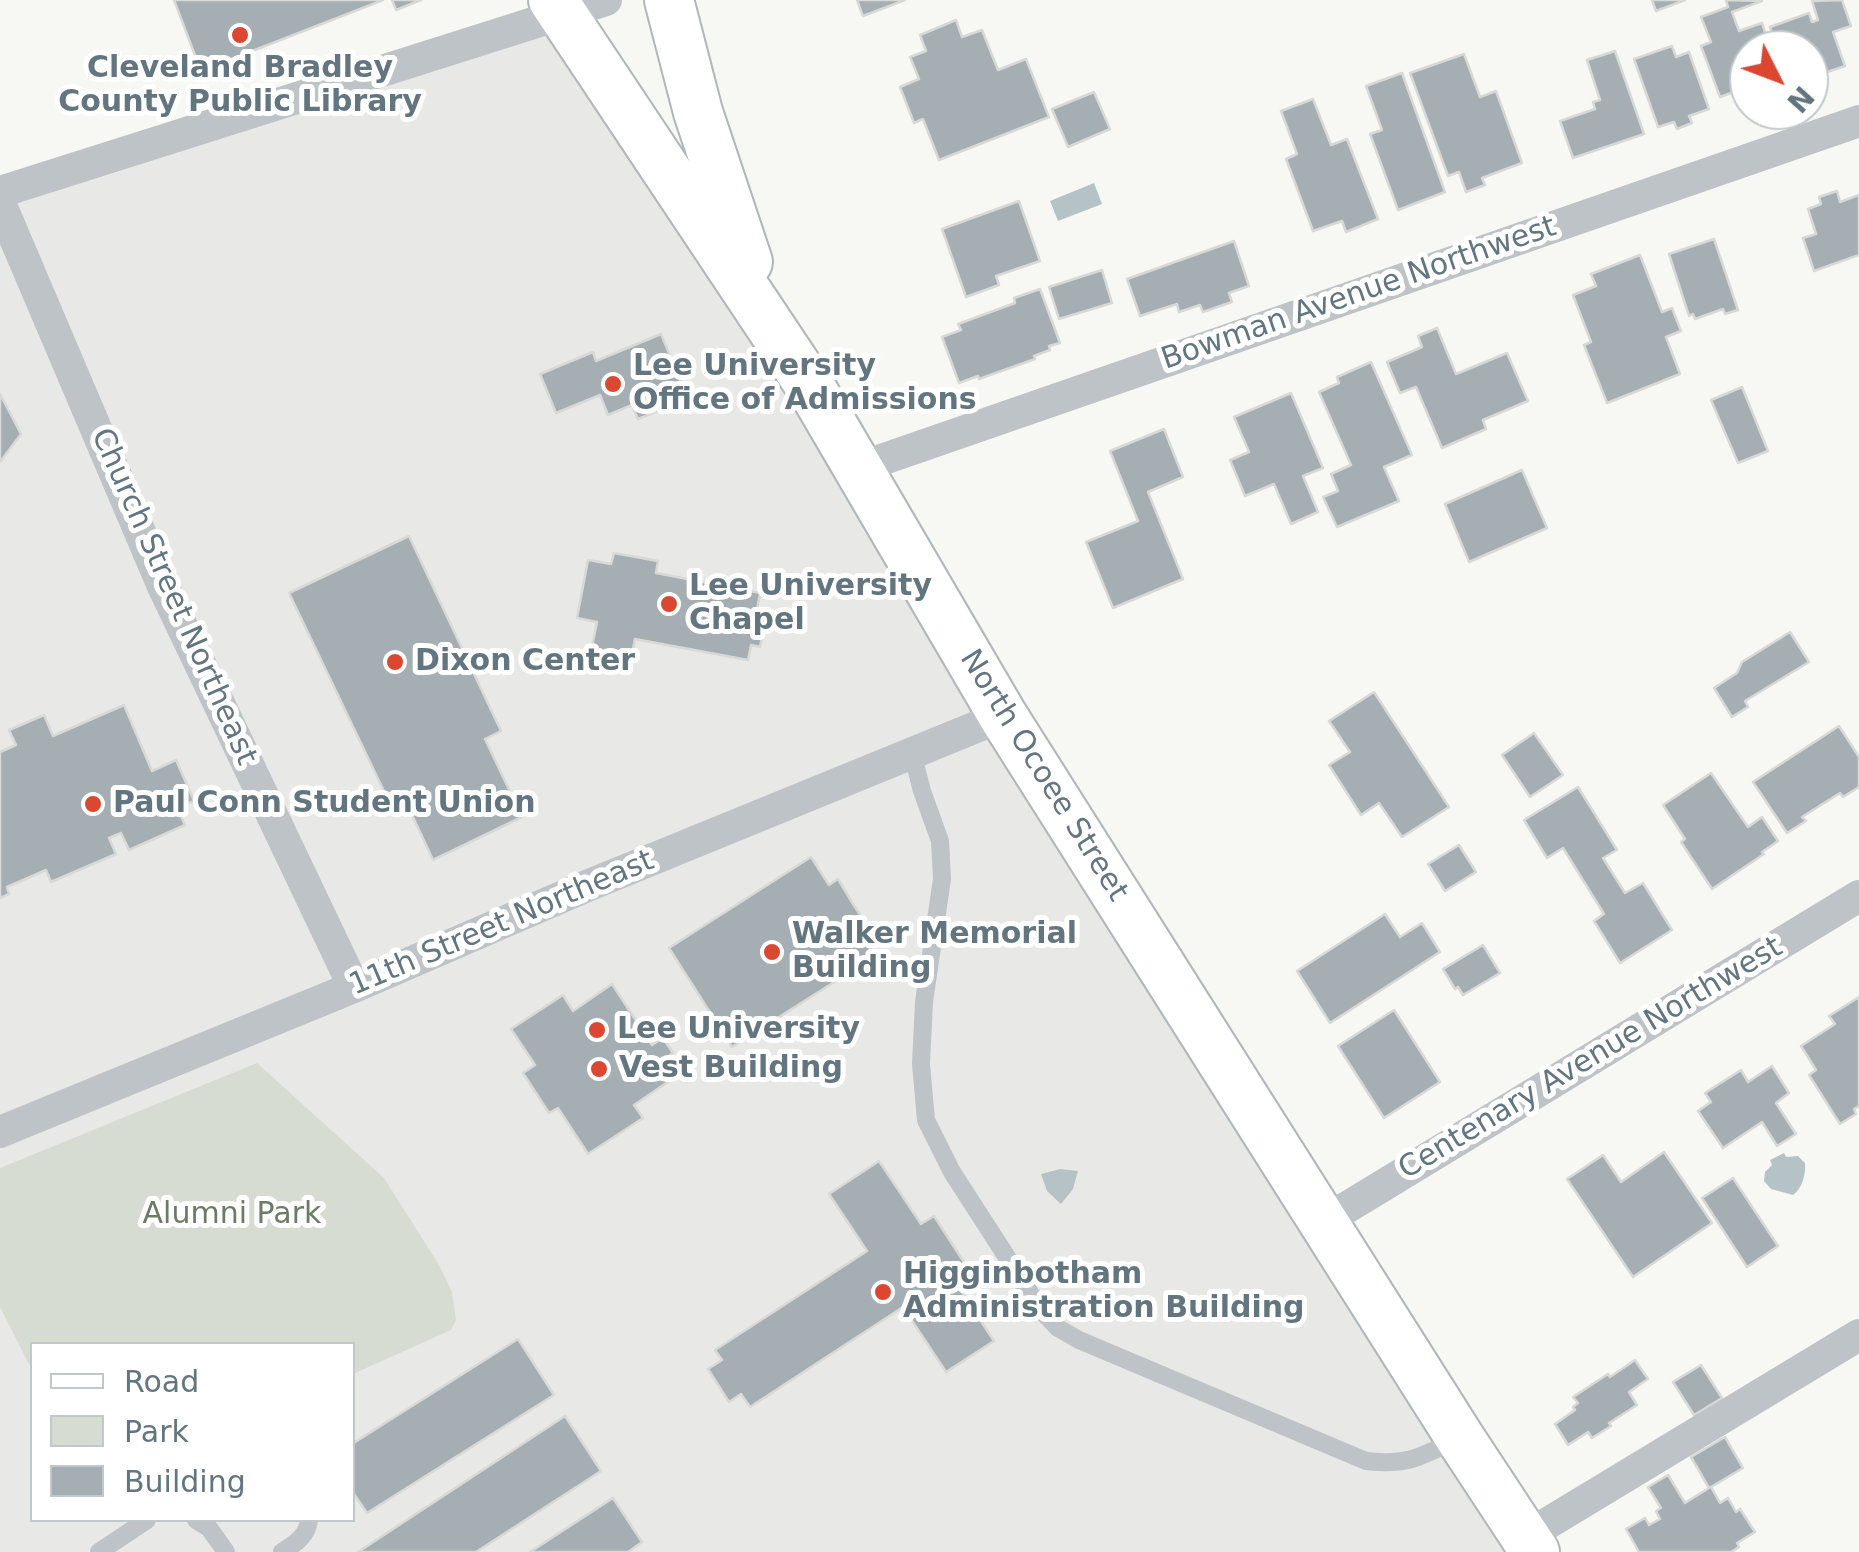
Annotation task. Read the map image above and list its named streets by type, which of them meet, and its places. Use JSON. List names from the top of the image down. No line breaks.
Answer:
{"streets":{"main road":["North Ocoee Street"],"street":["Bowman Avenue Northwest","Church Street Northeast","11th Street Northeast","Centenary Avenue Northwest"]},"crossings":[["Bowman Avenue Northwest","North Ocoee Street"],["Church Street Northeast","11th Street Northeast"],["North Ocoee Street","11th Street Northeast"],["North Ocoee Street","Centenary Avenue Northwest"]],"parks":["Alumni Park"],"places":["Cleveland Bradley County Public Library","Lee University Office of Admissions","Lee University Chapel","Dixon Center","Paul Conn Student Union","Walker Memorial Building","Lee University","Vest Building","Higginbotham Administration Building"],"legend":["Road","Park","Building"],"north":"bottom right"}
